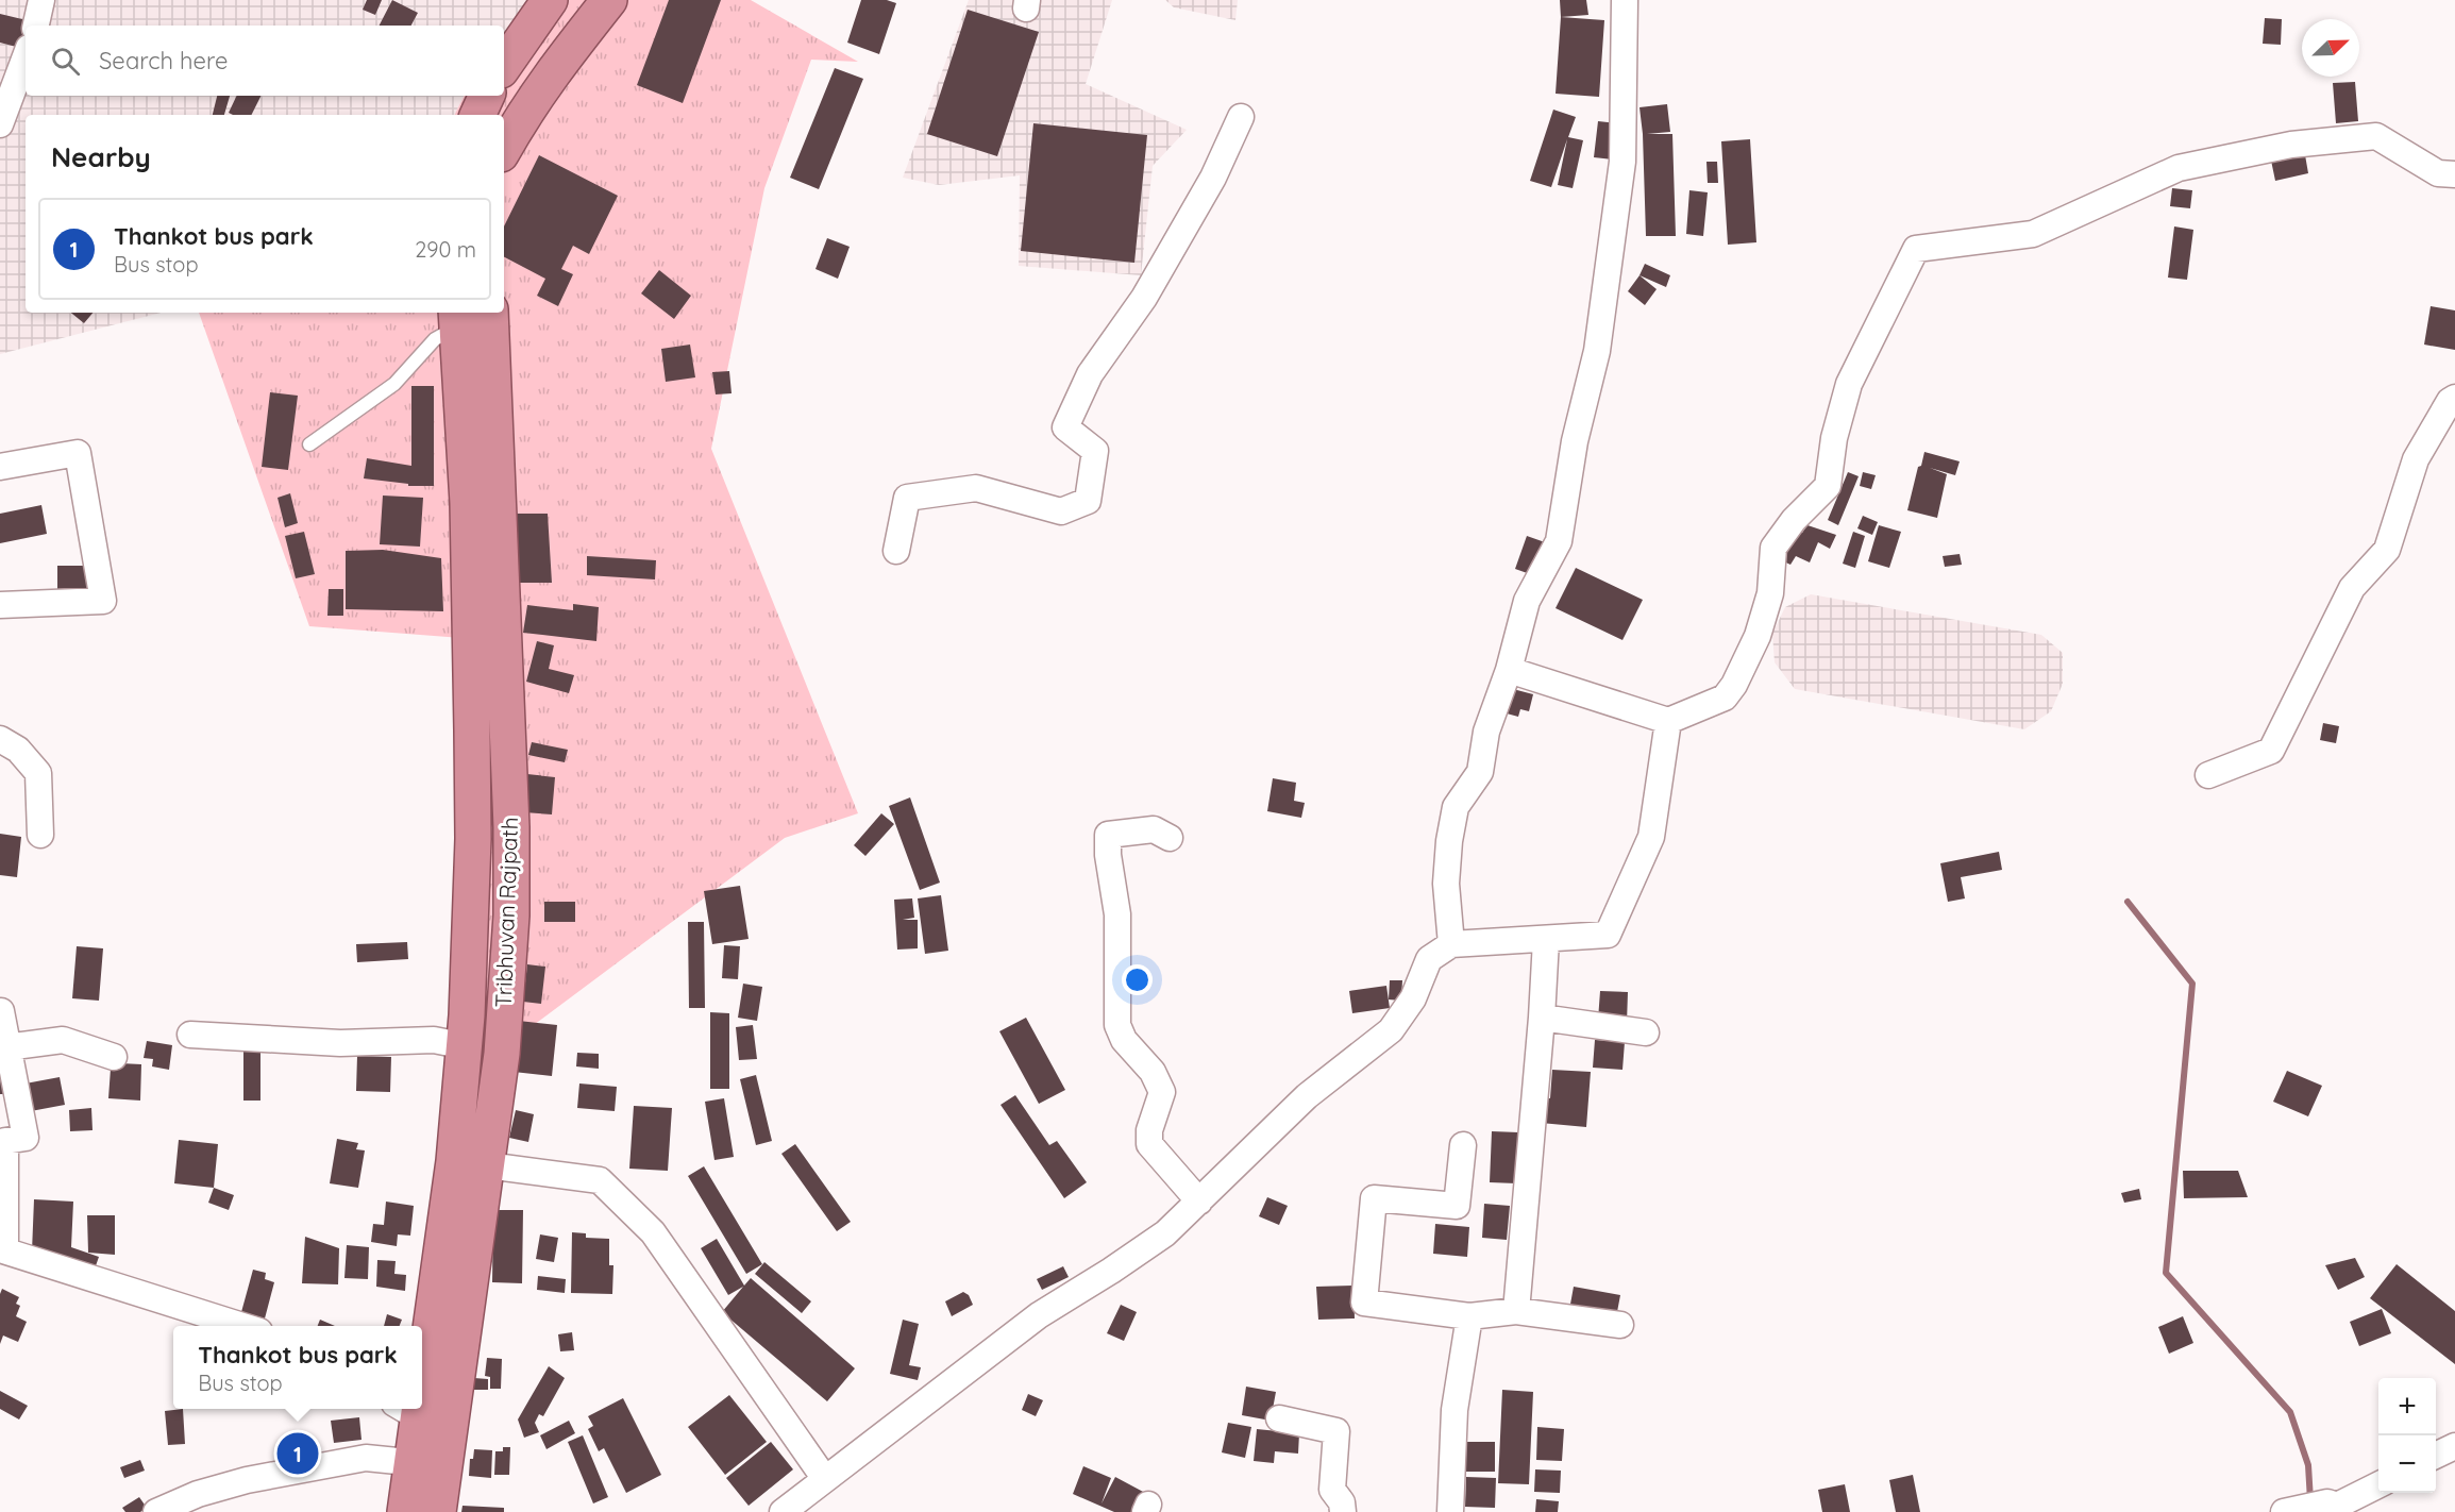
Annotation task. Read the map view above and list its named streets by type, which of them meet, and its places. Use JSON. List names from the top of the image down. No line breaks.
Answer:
{"streets":{"highway":["Tribhuvan Rajpath"]},"north":"top right","page":{"search":"Search here","heading":"Nearby","list":[{"mark":"1","name":"Thankot bus park","note":"Bus stop","value":"290 m"}],"popup":["Thankot bus park","Bus stop"],"map_buttons":["+","−"],"pins":"1"}}
